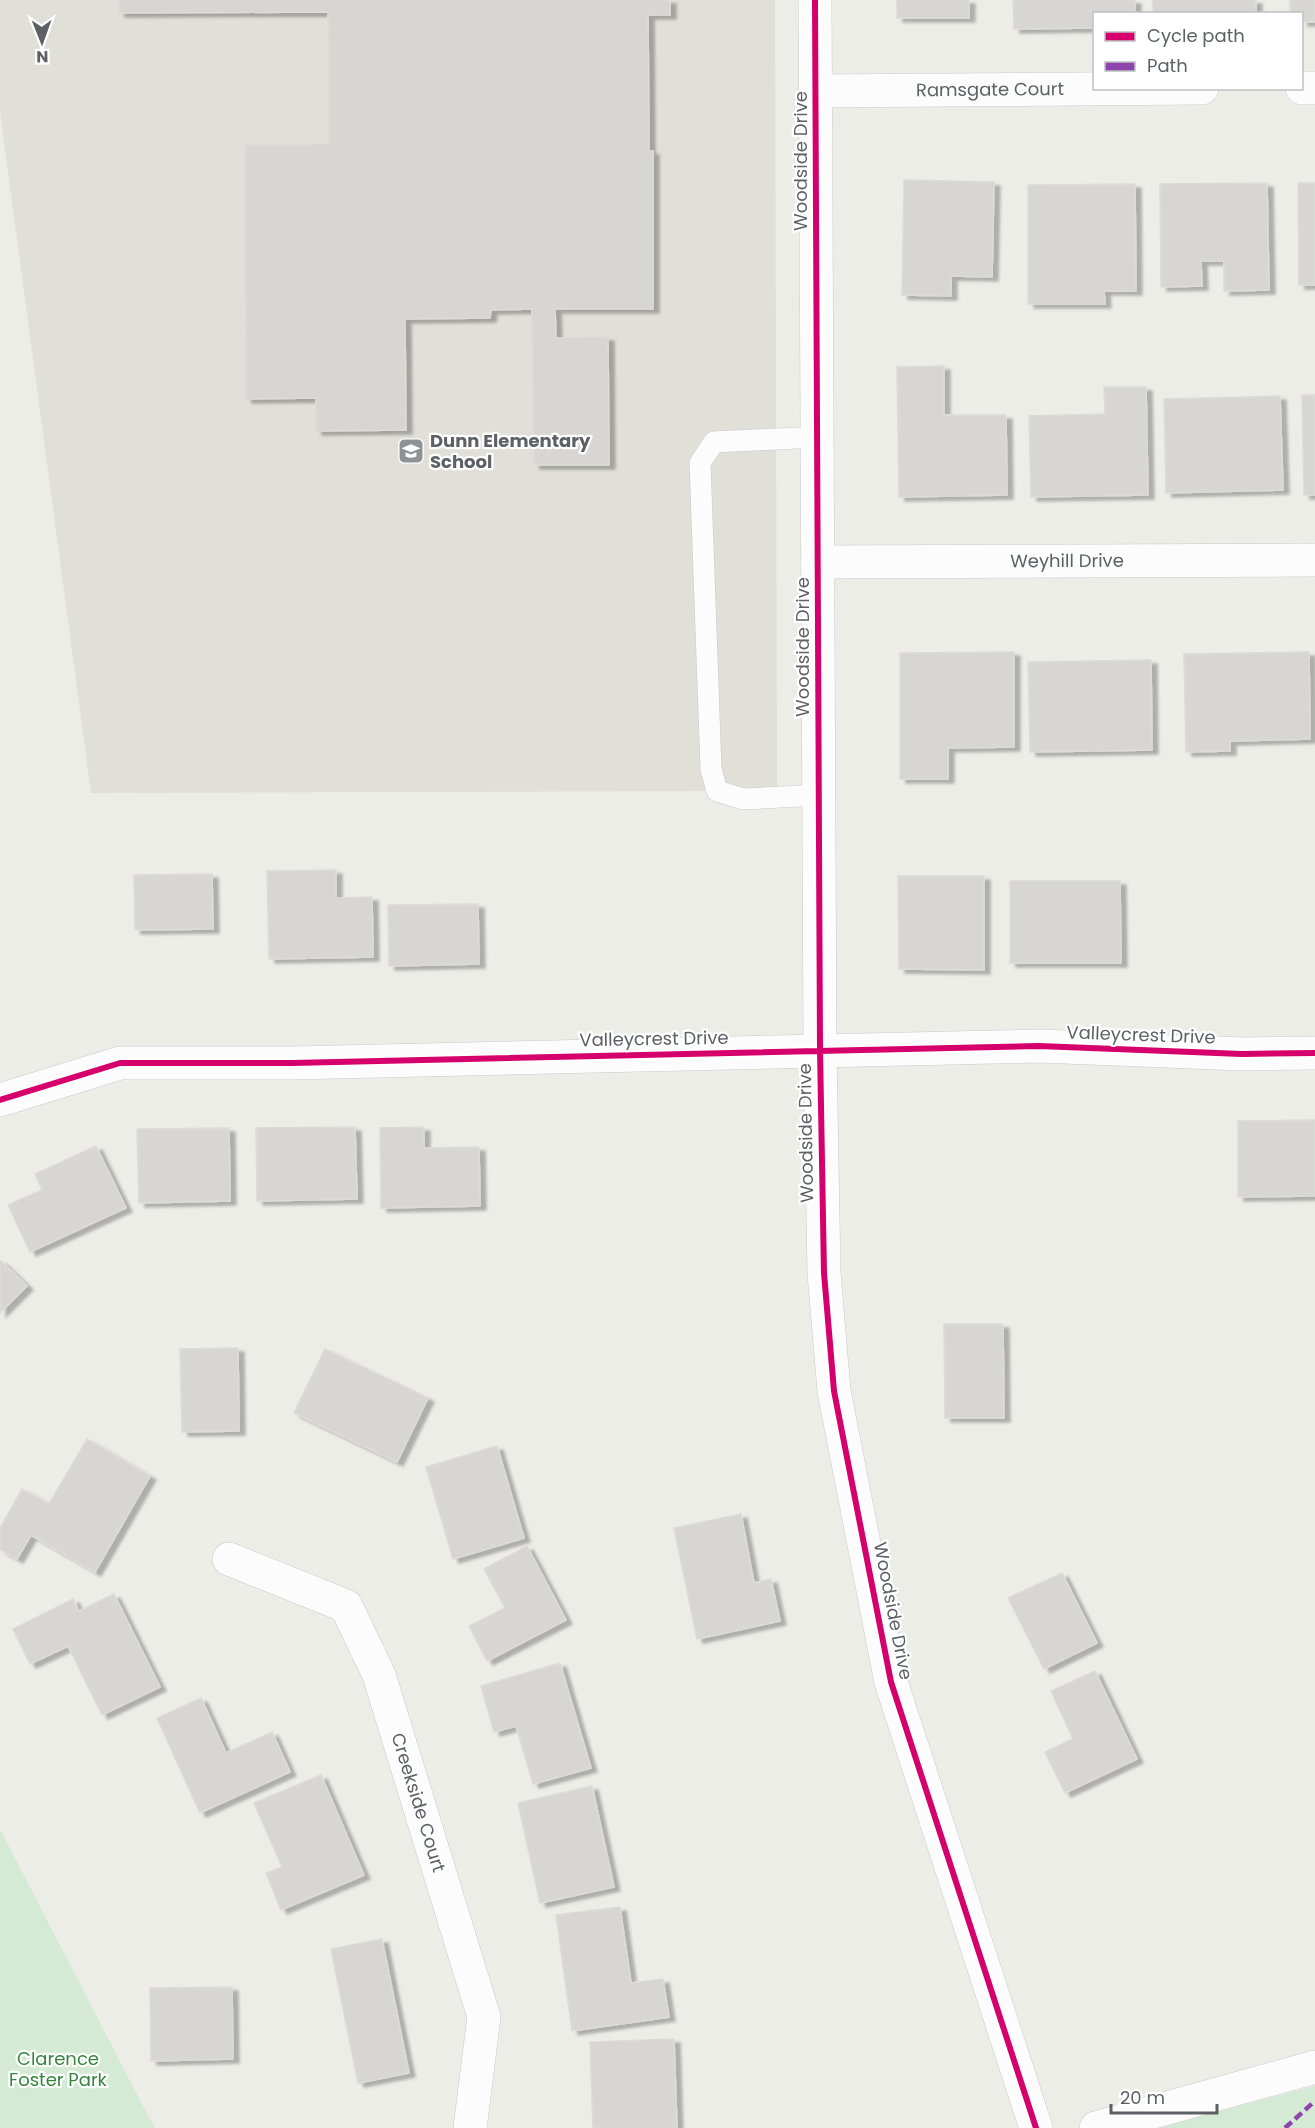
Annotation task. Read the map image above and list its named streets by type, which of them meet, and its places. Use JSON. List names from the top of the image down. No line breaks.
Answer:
{"streets":{"street":["Ramsgate Court","Woodside Drive","Weyhill Drive","Valleycrest Drive","Creekside Court"]},"crossings":[["Ramsgate Court","Woodside Drive"],["Woodside Drive","Weyhill Drive"],["Woodside Drive","Valleycrest Drive"]],"parks":["Clarence Foster Park"],"places":{"school or university":["Dunn Elementary School"]},"legend":["Cycle path","Path"],"scale_bar":"20 m","north":"bottom"}
